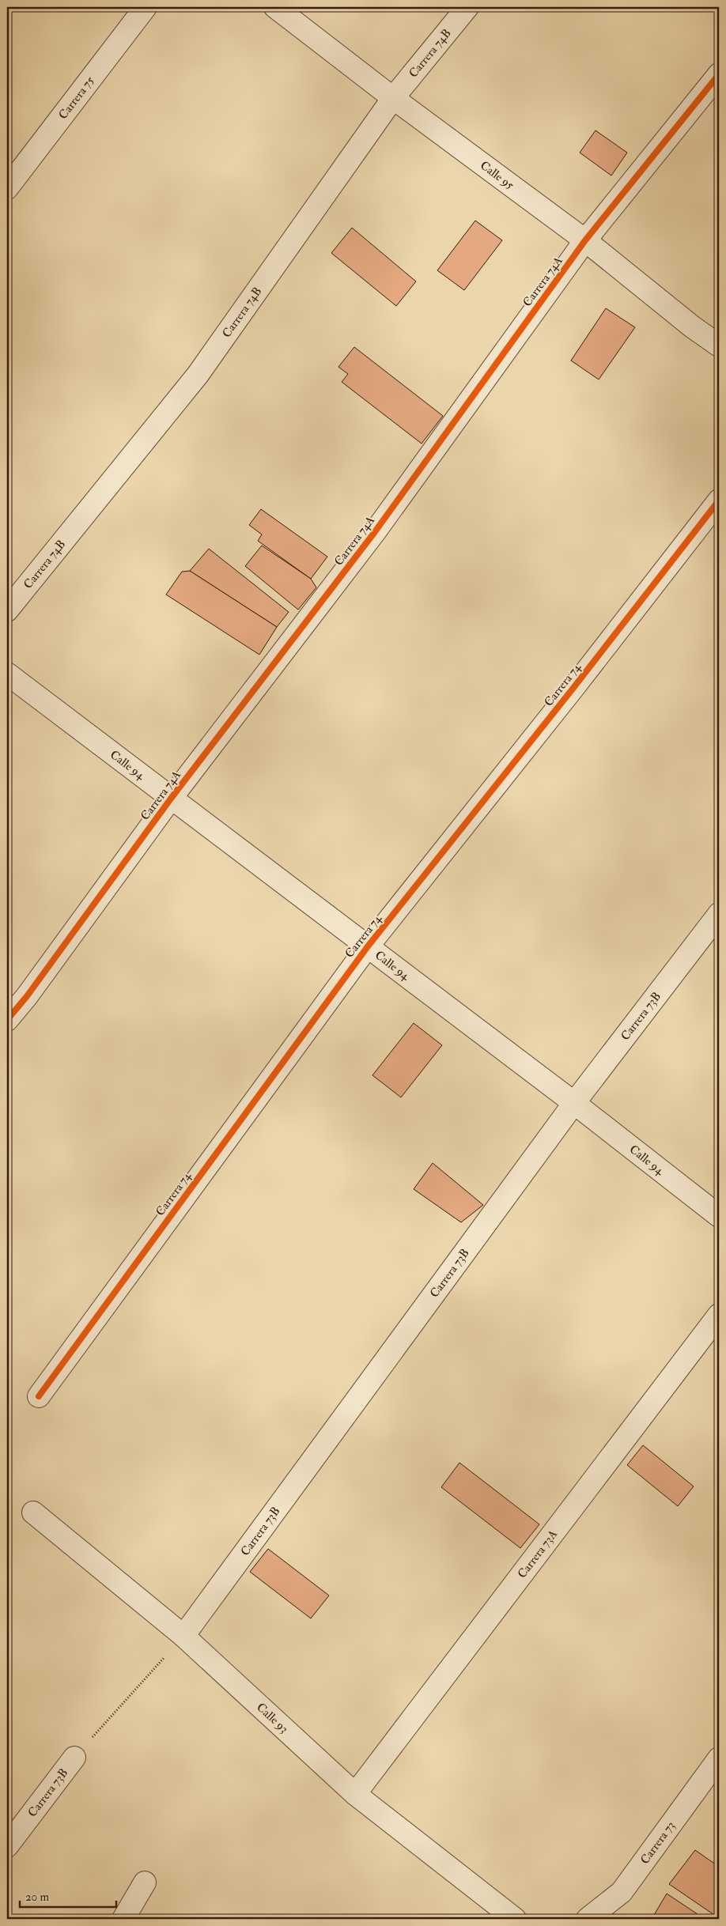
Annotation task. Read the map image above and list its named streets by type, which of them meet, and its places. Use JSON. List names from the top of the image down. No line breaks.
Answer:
{"streets":{"street":["Carrera 74B","Carrera 75","Calle 95","Carrera 74A","Carrera 74","Calle 94","Carrera 73B","Carrera 73A","Calle 93","Carrera 73"]},"crossings":[["Carrera 74B","Calle 95"],["Calle 95","Carrera 74A"],["Carrera 74A","Calle 94"],["Carrera 74","Calle 94"],["Calle 94","Carrera 73B"],["Carrera 73B","Calle 93"],["Carrera 73A","Calle 93"]],"scale_bar":"20 m"}
